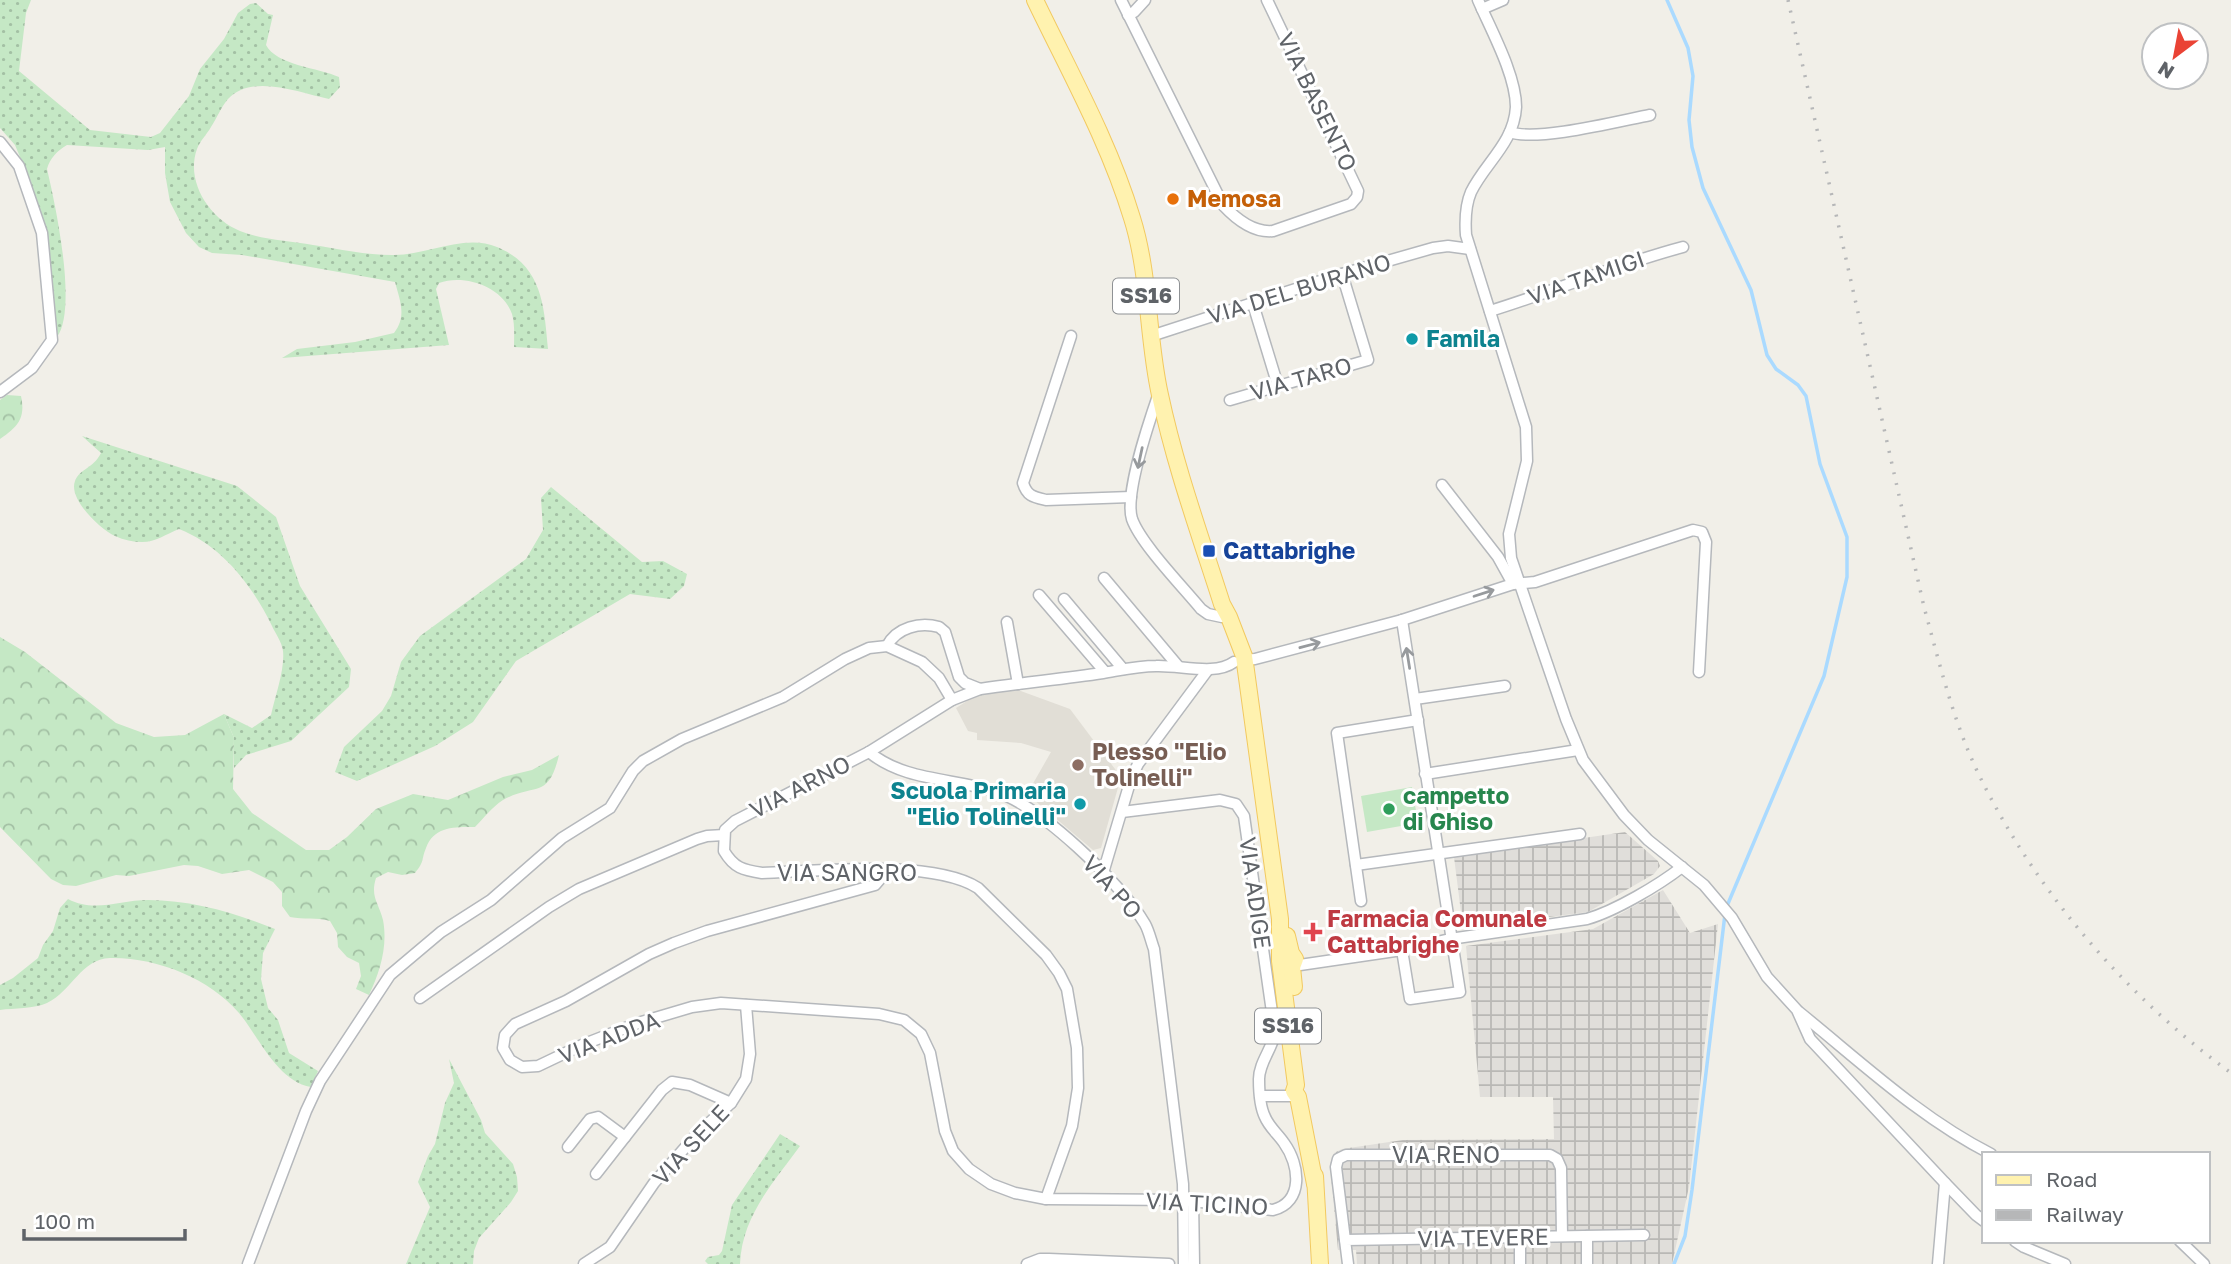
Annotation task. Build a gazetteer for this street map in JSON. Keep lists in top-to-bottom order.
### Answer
{
  "streets": {
    "main road": ["SS16"],
    "street": [
      "VIA BASENTO",
      "VIA TAMIGI",
      "VIA DEL BURANO",
      "VIA TARO",
      "VIA ARNO",
      "VIA SANGRO",
      "VIA PO",
      "VIA ADIGE",
      "VIA ADDA",
      "VIA SELE",
      "VIA RENO",
      "VIA TICINO",
      "VIA TEVERE"
    ]
  },
  "crossings": [
    ["VIA DEL BURANO", "SS16"],
    ["VIA DEL BURANO", "VIA TARO"],
    ["VIA ARNO", "VIA SANGRO"],
    ["VIA ARNO", "VIA PO"],
    ["VIA SANGRO", "VIA ADDA"],
    ["VIA SANGRO", "VIA TICINO"],
    ["VIA PO", "VIA TICINO"],
    ["VIA ADIGE", "VIA TICINO"],
    ["VIA ADDA", "VIA SELE"],
    ["VIA ADDA", "VIA TICINO"],
    ["VIA RENO", "VIA TEVERE"]
  ],
  "places": {
    "other": [
      "Memosa",
      "Famila",
      "Plesso \"Elio Tolinelli\"",
      "Scuola Primaria \"Elio Tolinelli\"",
      "campetto di Ghiso"
    ],
    "transit": ["Cattabrighe"],
    "health": ["Farmacia Comunale Cattabrighe"]
  },
  "legend": ["Road", "Railway"],
  "scale_bar": "100 m",
  "north": "bottom left"
}
